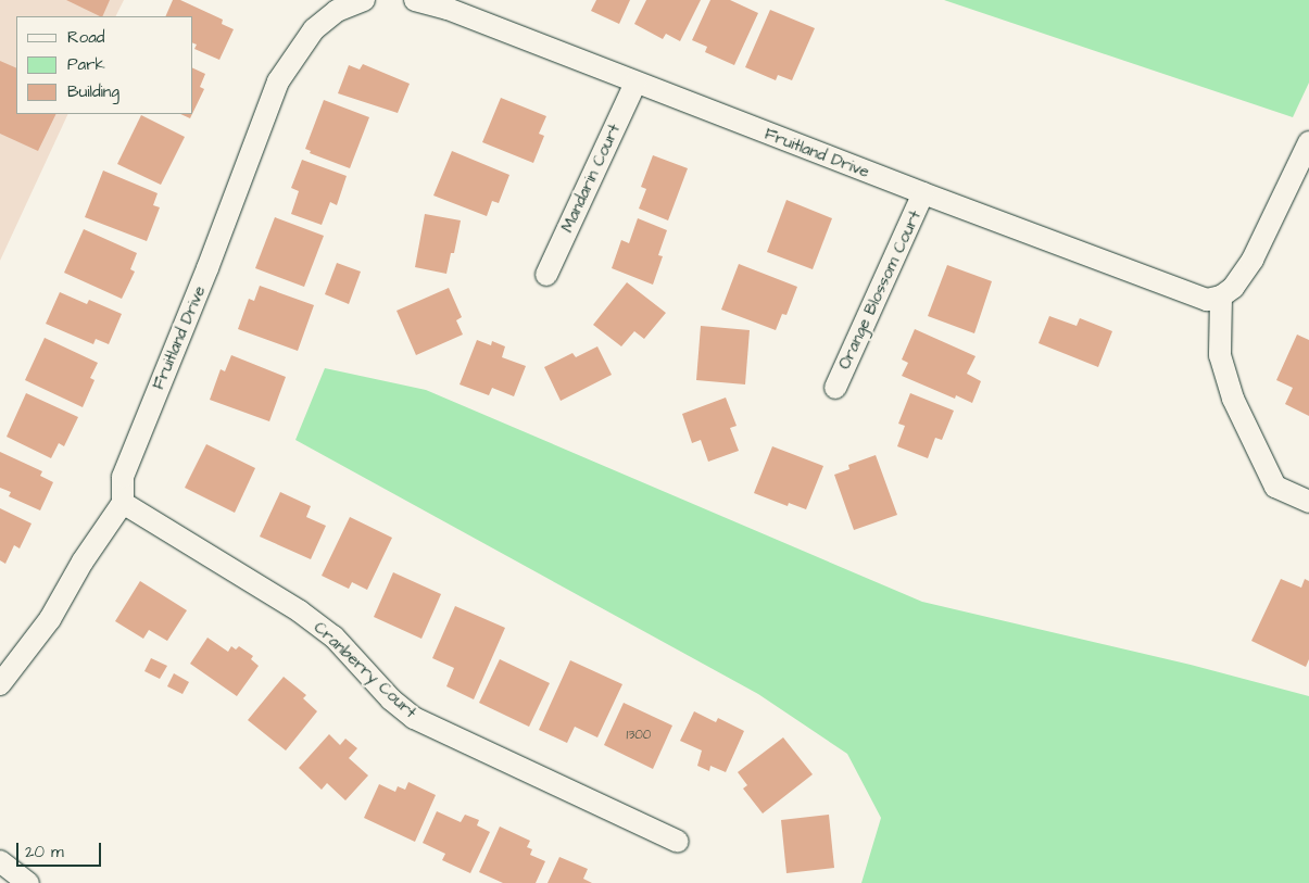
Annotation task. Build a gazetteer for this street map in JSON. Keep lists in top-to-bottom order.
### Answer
{
  "streets": {
    "street": [
      "Fruitland Drive",
      "Mandarin Court",
      "Orange Blossom Court",
      "Cranberry Court"
    ]
  },
  "crossings": [
    ["Fruitland Drive", "Mandarin Court"],
    ["Fruitland Drive", "Orange Blossom Court"],
    ["Fruitland Drive", "Cranberry Court"]
  ],
  "house_numbers": ["1300"],
  "legend": ["Road", "Park", "Building"],
  "scale_bar": "20 m"
}
